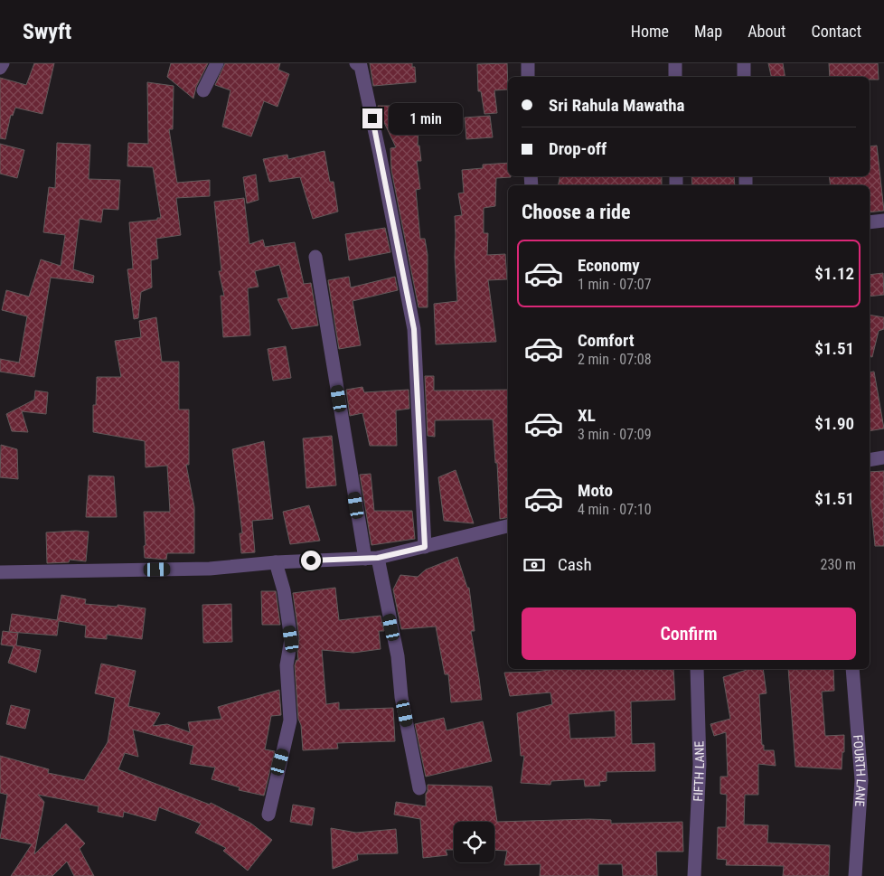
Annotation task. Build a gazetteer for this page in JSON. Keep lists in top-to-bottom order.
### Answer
{
  "streets": {
    "street": ["FIFTH LANE", "FOURTH LANE"]
  },
  "page": {
    "header": "Swyft",
    "nav": [
      "Home",
      "Map",
      "About",
      "Contact"
    ],
    "banner": ["Sri Rahula Mawatha", "Drop-off"],
    "bubble": "1 min",
    "heading": "Choose a ride",
    "list": [
      {
        "name": "Economy",
        "note": "1 min · 07:07",
        "value": "$1.12"
      },
      {
        "name": "Comfort",
        "note": "2 min · 07:08",
        "value": "$1.51"
      },
      {
        "name": "XL",
        "note": "3 min · 07:09",
        "value": "$1.90"
      },
      {
        "name": "Moto",
        "note": "4 min · 07:10",
        "value": "$1.51"
      }
    ],
    "pay": ["Cash", "230 m"],
    "buttons": "Confirm"
  }
}
